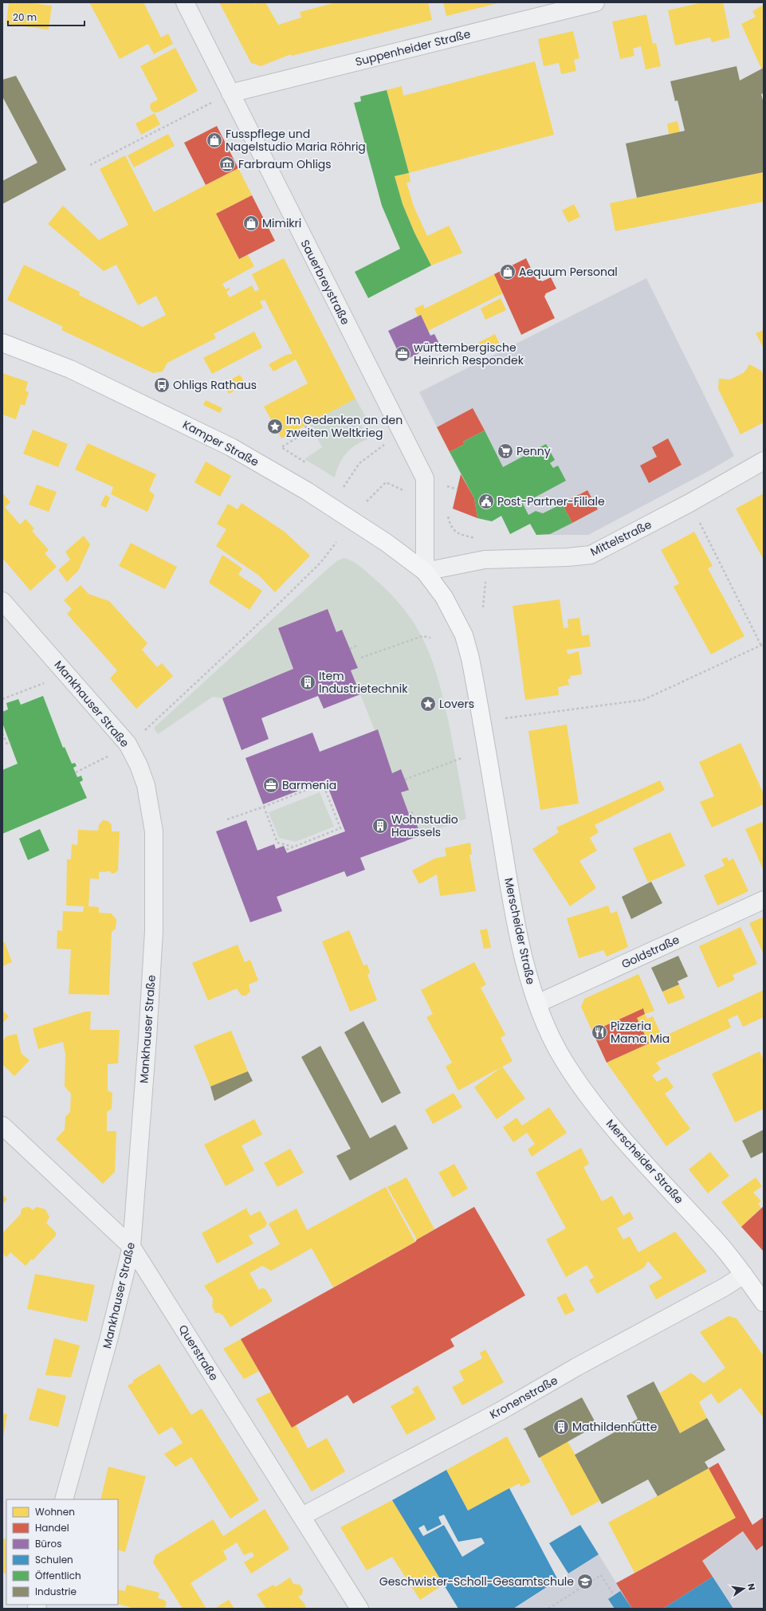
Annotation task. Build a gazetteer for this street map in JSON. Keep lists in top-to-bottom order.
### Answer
{
  "streets": {
    "main road": ["Kamper Straße", "Merscheider Straße"],
    "street": [
      "Suppenheider Straße",
      "Sauerbreystraße",
      "Mittelstraße",
      "Mankhauser Straße",
      "Goldstraße",
      "Querstraße",
      "Kronenstraße"
    ]
  },
  "crossings": [
    ["Suppenheider Straße", "Sauerbreystraße"],
    ["Sauerbreystraße", "Kamper Straße"],
    ["Sauerbreystraße", "Mittelstraße"],
    ["Sauerbreystraße", "Merscheider Straße"],
    ["Kamper Straße", "Mittelstraße"],
    ["Kamper Straße", "Merscheider Straße"],
    ["Mittelstraße", "Merscheider Straße"],
    ["Mankhauser Straße", "Querstraße"],
    ["Merscheider Straße", "Goldstraße"],
    ["Merscheider Straße", "Kronenstraße"],
    ["Querstraße", "Kronenstraße"]
  ],
  "places": {
    "shop": ["Fusspflege und Nagelstudio Maria Röhrig", "Mimikri", "Aequum Personal"],
    "museum": ["Farbraum Ohligs"],
    "office": ["württembergische Heinrich Respondek", "Barmenia"],
    "bus stop": ["Ohligs Rathaus"],
    "place": ["Im Gedenken an den zweiten Weltkrieg", "Lovers"],
    "supermarket": ["Penny"],
    "public building": ["Post-Partner-Filiale"],
    "building": ["Item Industrietechnik", "Wohnstudio Haussels", "Mathildenhütte"],
    "restaurant": ["Pizzeria Mama Mia"],
    "school or university": ["Geschwister-Scholl-Gesamtschule"]
  },
  "legend": [
    "Wohnen",
    "Handel",
    "Büros",
    "Schulen",
    "Öffentlich",
    "Industrie"
  ],
  "scale_bar": "20 m",
  "north": "right"
}
